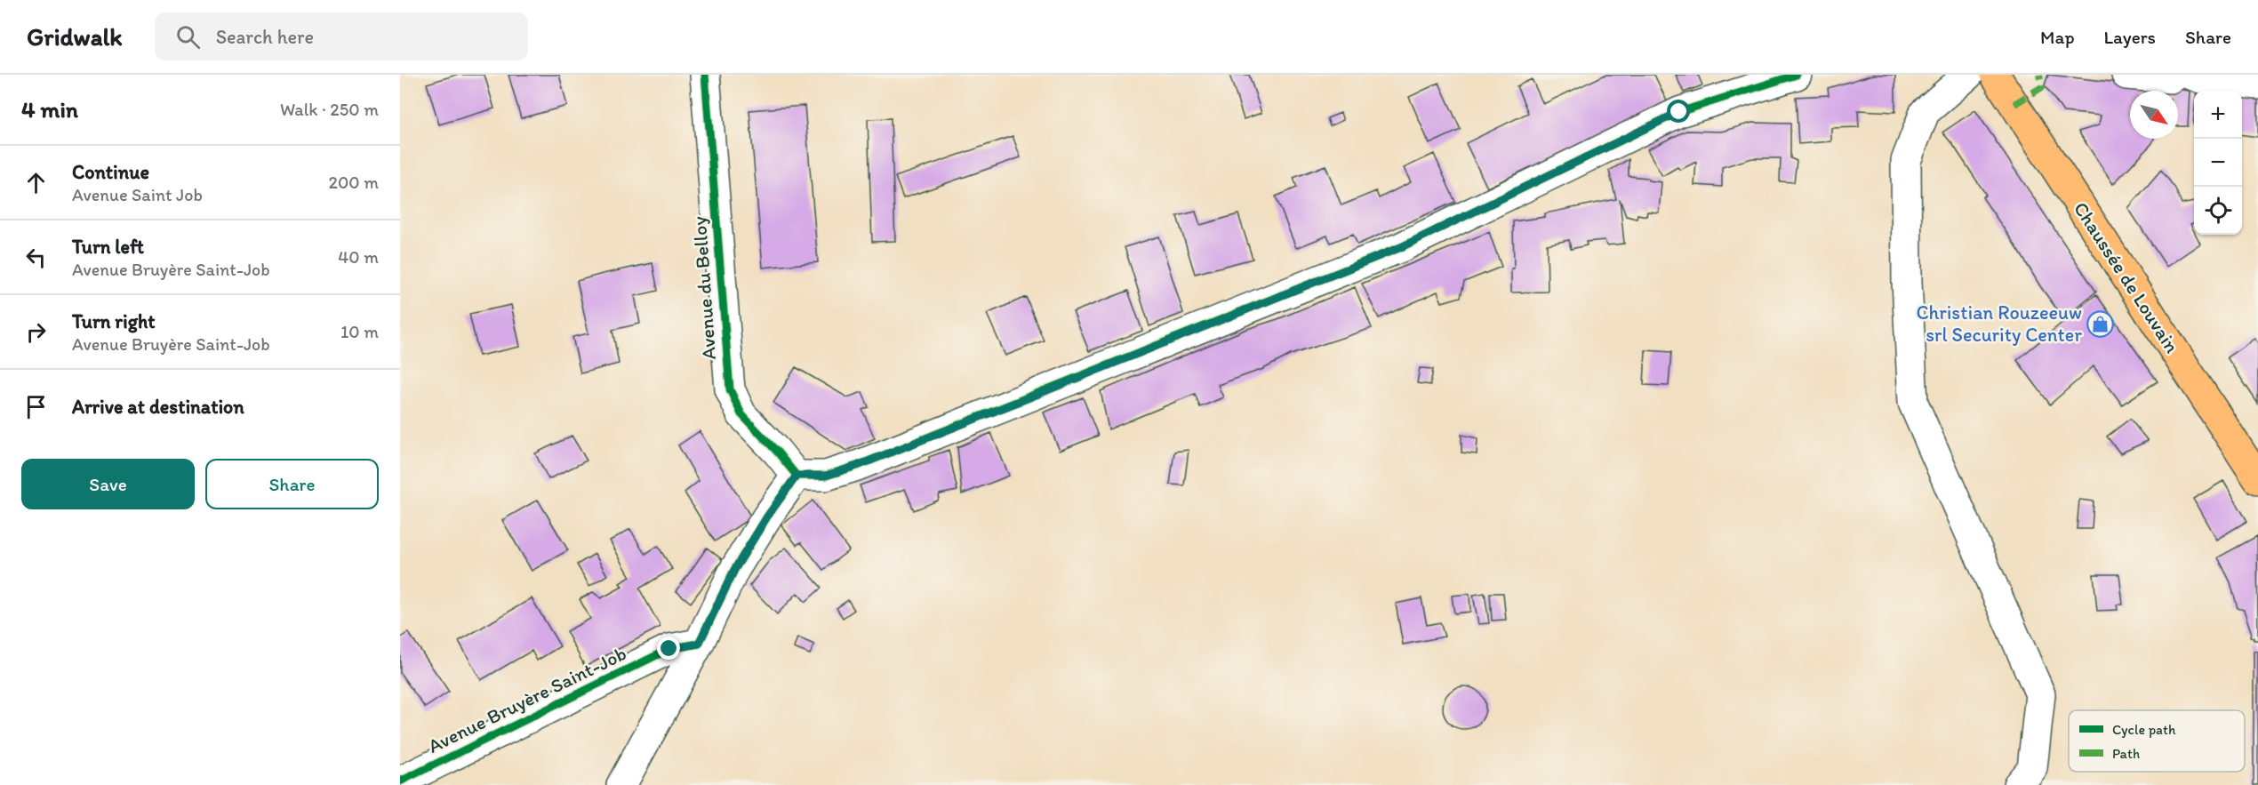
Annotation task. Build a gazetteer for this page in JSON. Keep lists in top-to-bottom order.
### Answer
{
  "streets": {
    "main road": ["Chaussée de Louvain"],
    "street": ["Avenue du Belloy", "Avenue Bruyère Saint-Job"]
  },
  "places": {
    "shop": ["Christian Rouzeeuw srl Security Center"]
  },
  "legend": ["Cycle path", "Path"],
  "north": "bottom right",
  "page": {
    "header": "Gridwalk",
    "search": "Search here",
    "nav": ["Map", "Layers", "Share"],
    "heading": ["4 min", "Walk · 250 m"],
    "map_buttons": ["+", "−"],
    "list": [
      ["Continue", "Avenue Saint Job", "200 m"],
      ["Turn left", "Avenue Bruyère Saint-Job", "40 m"],
      ["Turn right", "Avenue Bruyère Saint-Job", "10 m"],
      "Arrive at destination"
    ],
    "buttons": ["Save", "Share"]
  }
}
